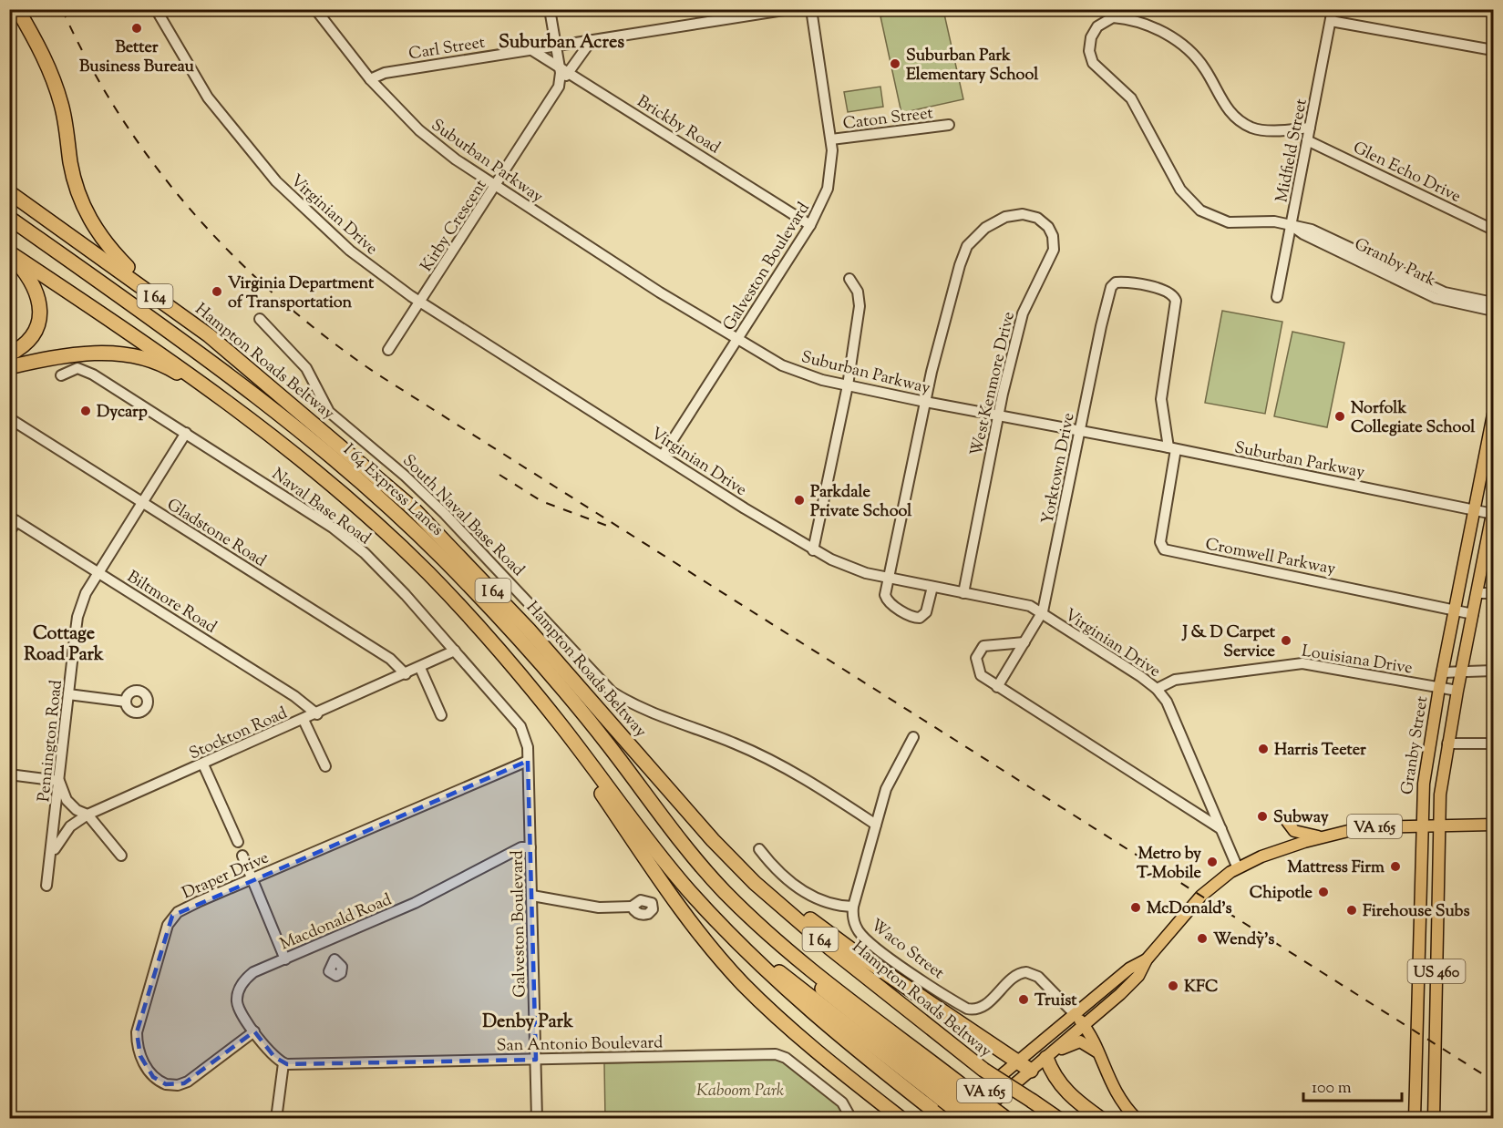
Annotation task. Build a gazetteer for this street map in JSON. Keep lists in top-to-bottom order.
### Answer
{
  "streets": {
    "highway": ["I 64", "Hampton Roads Beltway", "I 64 Express Lanes"],
    "main road": ["Granby Street", "VA 165", "US 460"],
    "street": [
      "Carl Street",
      "Caton Street",
      "Brickby Road",
      "Midfield Street",
      "Suburban Parkway",
      "Glen Echo Drive",
      "Virginian Drive",
      "Kirby Crescent",
      "Granby Park",
      "Galveston Boulevard",
      "West Kenmore Drive",
      "Yorktown Drive",
      "Naval Base Road",
      "South Naval Base Road",
      "Gladstone Road",
      "Cromwell Parkway",
      "Biltmore Road",
      "Louisiana Drive",
      "Stockton Road",
      "Pennington Road",
      "Draper Drive",
      "Macdonald Road",
      "Waco Street",
      "San Antonio Boulevard"
    ]
  },
  "crossings": [
    ["Carl Street", "Brickby Road"],
    ["Carl Street", "Suburban Parkway"],
    ["Carl Street", "Kirby Crescent"],
    ["Caton Street", "Galveston Boulevard"],
    ["Brickby Road", "Kirby Crescent"],
    ["Brickby Road", "Galveston Boulevard"],
    ["Midfield Street", "Glen Echo Drive"],
    ["Midfield Street", "Granby Park"],
    ["Suburban Parkway", "Kirby Crescent"],
    ["Suburban Parkway", "Galveston Boulevard"],
    ["Suburban Parkway", "West Kenmore Drive"],
    ["Suburban Parkway", "Yorktown Drive"],
    ["Suburban Parkway", "Cromwell Parkway"],
    ["Suburban Parkway", "Granby Street"],
    ["Virginian Drive", "Kirby Crescent"],
    ["Virginian Drive", "Galveston Boulevard"],
    ["Virginian Drive", "West Kenmore Drive"],
    ["Virginian Drive", "Yorktown Drive"],
    ["Virginian Drive", "Louisiana Drive"],
    ["Virginian Drive", "VA 165"],
    ["Galveston Boulevard", "Naval Base Road"],
    ["Galveston Boulevard", "Draper Drive"],
    ["Galveston Boulevard", "Macdonald Road"],
    ["Galveston Boulevard", "San Antonio Boulevard"],
    ["I 64", "I 64 Express Lanes"],
    ["Yorktown Drive", "Cromwell Parkway"],
    ["Naval Base Road", "Stockton Road"],
    ["Naval Base Road", "Pennington Road"],
    ["Gladstone Road", "Stockton Road"],
    ["Gladstone Road", "Pennington Road"],
    ["Cromwell Parkway", "Granby Street"],
    ["Biltmore Road", "Stockton Road"],
    ["Biltmore Road", "Pennington Road"],
    ["Louisiana Drive", "Granby Street"],
    ["Stockton Road", "Pennington Road"],
    ["Granby Street", "VA 165"],
    ["VA 165", "Waco Street"],
    ["Draper Drive", "Macdonald Road"],
    ["Macdonald Road", "San Antonio Boulevard"]
  ],
  "districts": ["Suburban Acres", "Cottage Road Park", "Denby Park"],
  "parks": ["Kaboom Park"],
  "places": [
    "Better Business Bureau",
    "Suburban Park Elementary School",
    "Virginia Department of Transportation",
    "Dycarp",
    "Norfolk Collegiate School",
    "Parkdale Private School",
    "J & D Carpet Service",
    "Harris Teeter",
    "Subway",
    "Metro by T-Mobile",
    "Mattress Firm",
    "Chipotle",
    "McDonald's",
    "Firehouse Subs",
    "Wendy's",
    "KFC",
    "Truist"
  ],
  "scale_bar": "100 m"
}
